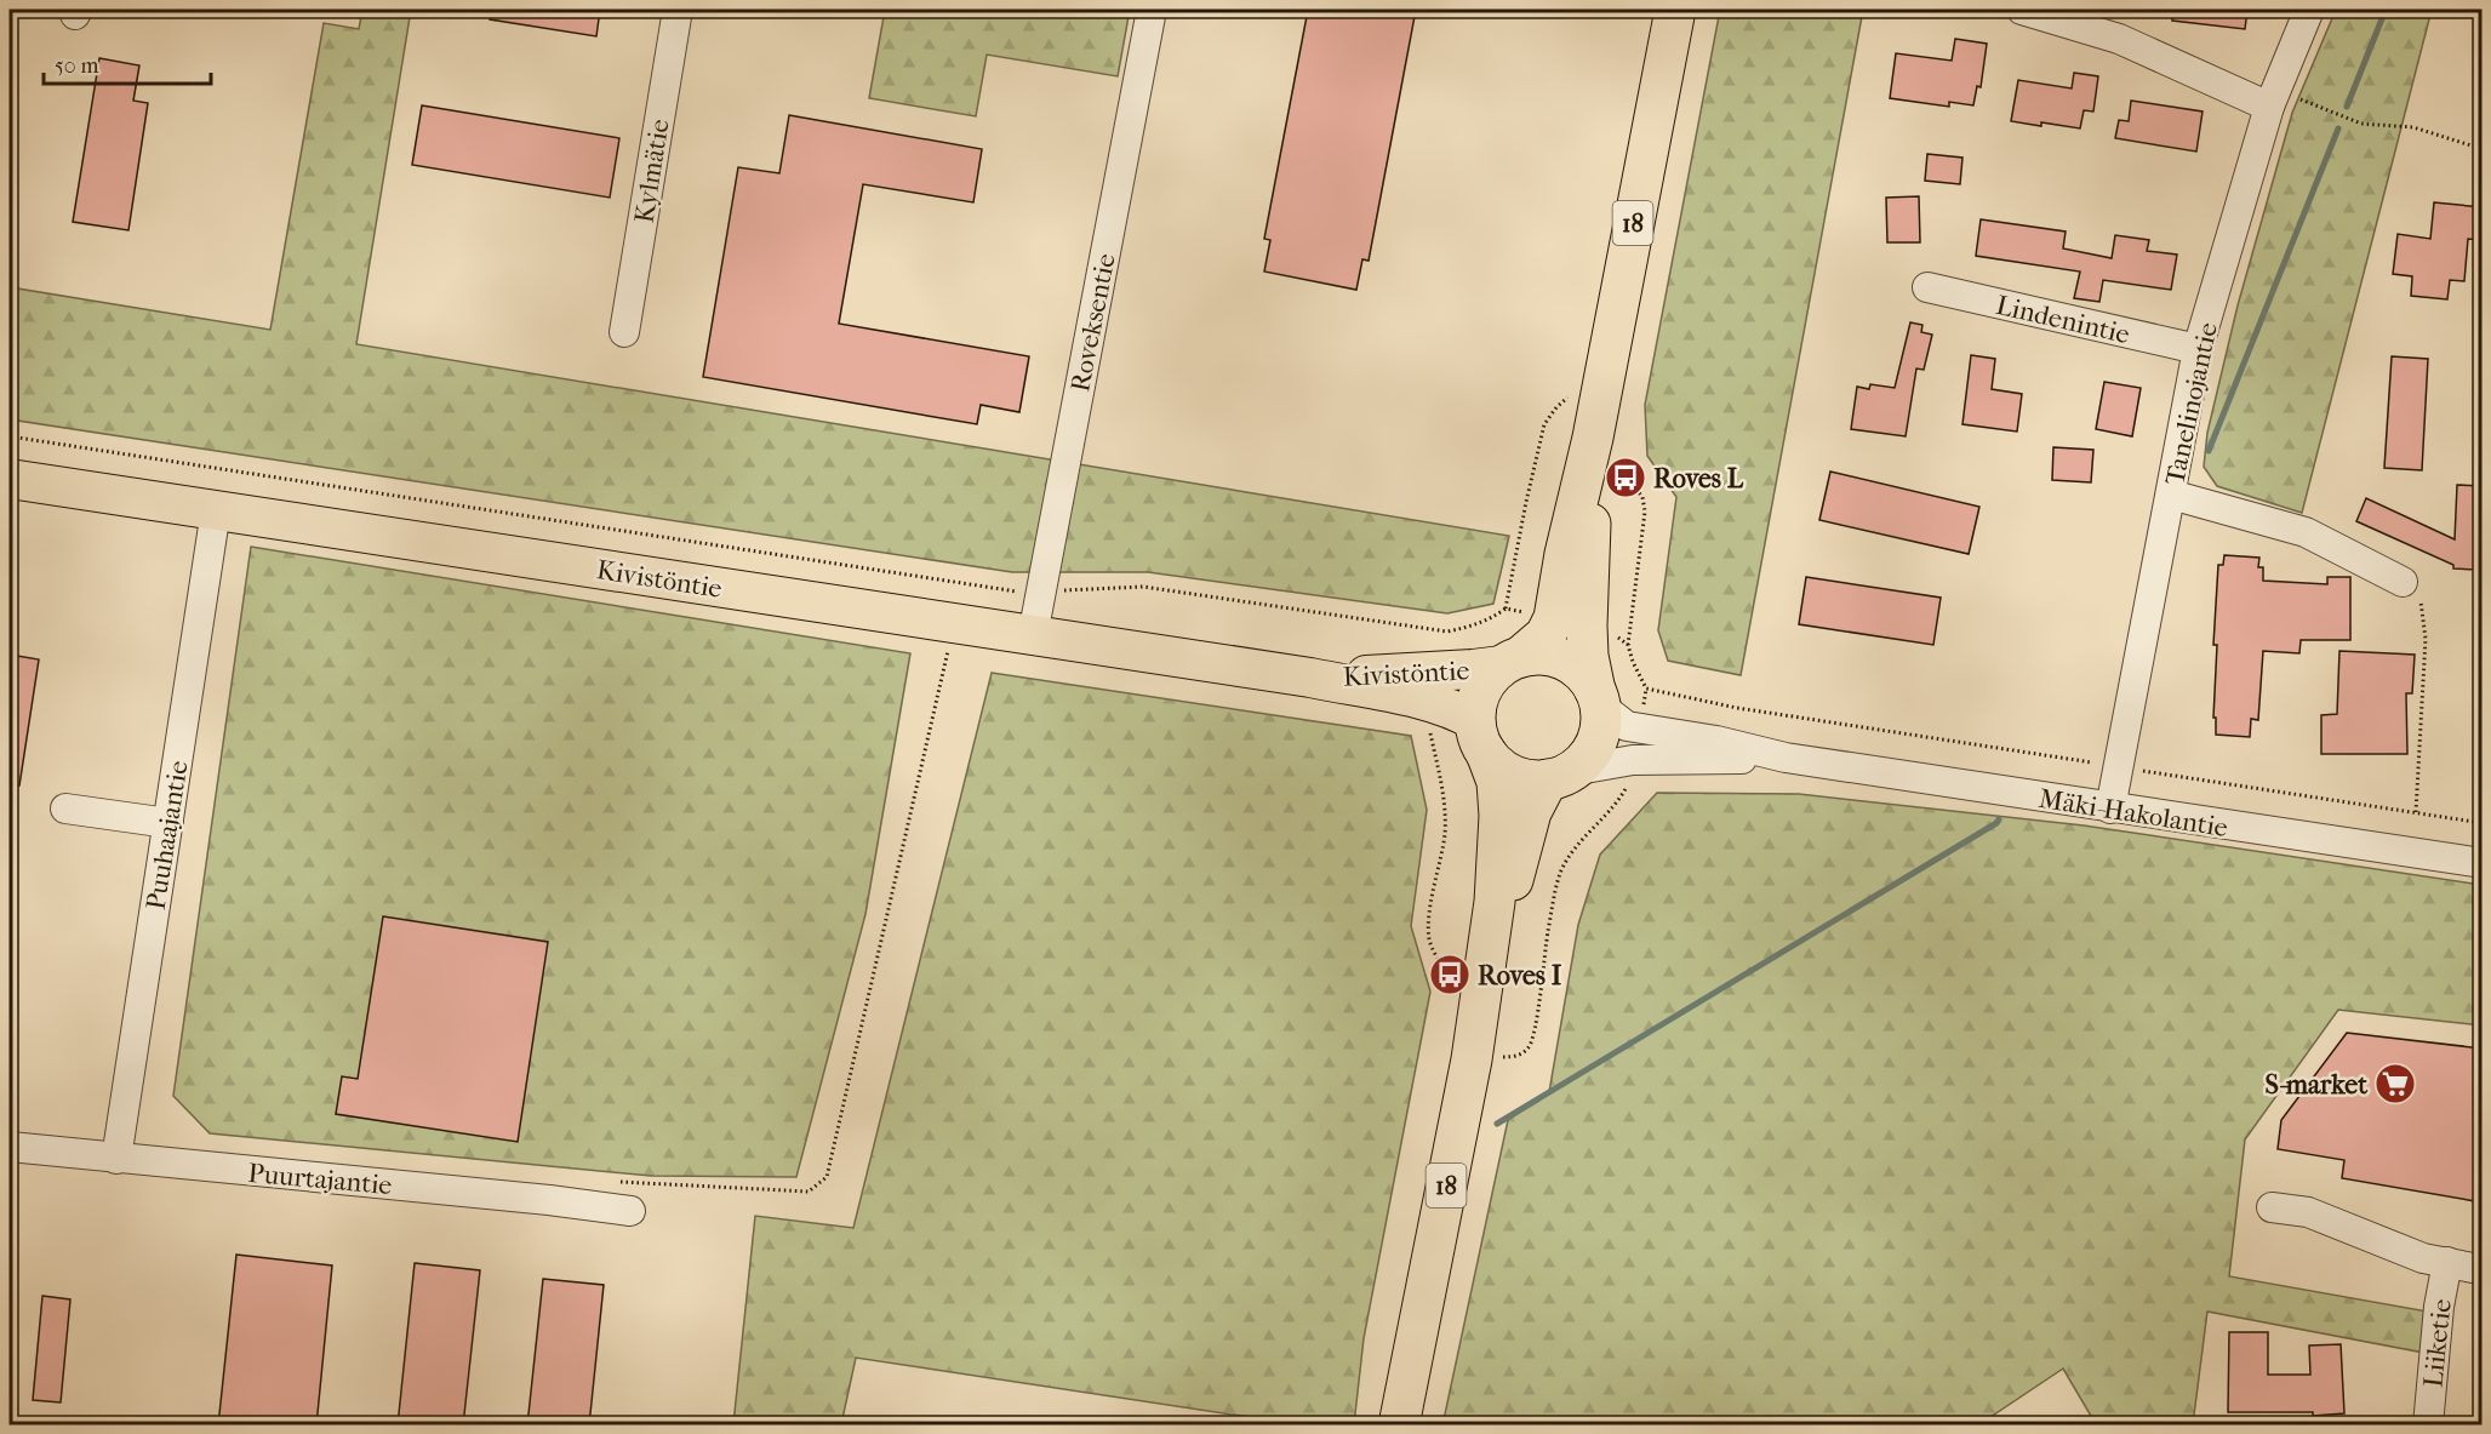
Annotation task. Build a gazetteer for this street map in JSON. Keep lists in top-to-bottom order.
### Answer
{
  "streets": {
    "highway": ["18"],
    "main road": ["Kivistöntie"],
    "street": [
      "Kylmätie",
      "Lindenintie",
      "Roveksentie",
      "Tanelinojantie",
      "Mäki-Hakolantie",
      "Puuhaajantie",
      "Puurtajantie",
      "Liiketie"
    ]
  },
  "crossings": [
    ["18", "Kivistöntie"],
    ["18", "Mäki-Hakolantie"],
    ["Lindenintie", "Tanelinojantie"],
    ["Roveksentie", "Kivistöntie"],
    ["Tanelinojantie", "Mäki-Hakolantie"],
    ["Kivistöntie", "Mäki-Hakolantie"],
    ["Kivistöntie", "Puuhaajantie"],
    ["Puuhaajantie", "Puurtajantie"]
  ],
  "places": {
    "bus stop": ["Roves L", "Roves I"],
    "supermarket": ["S-market"]
  },
  "scale_bar": "50 m"
}
